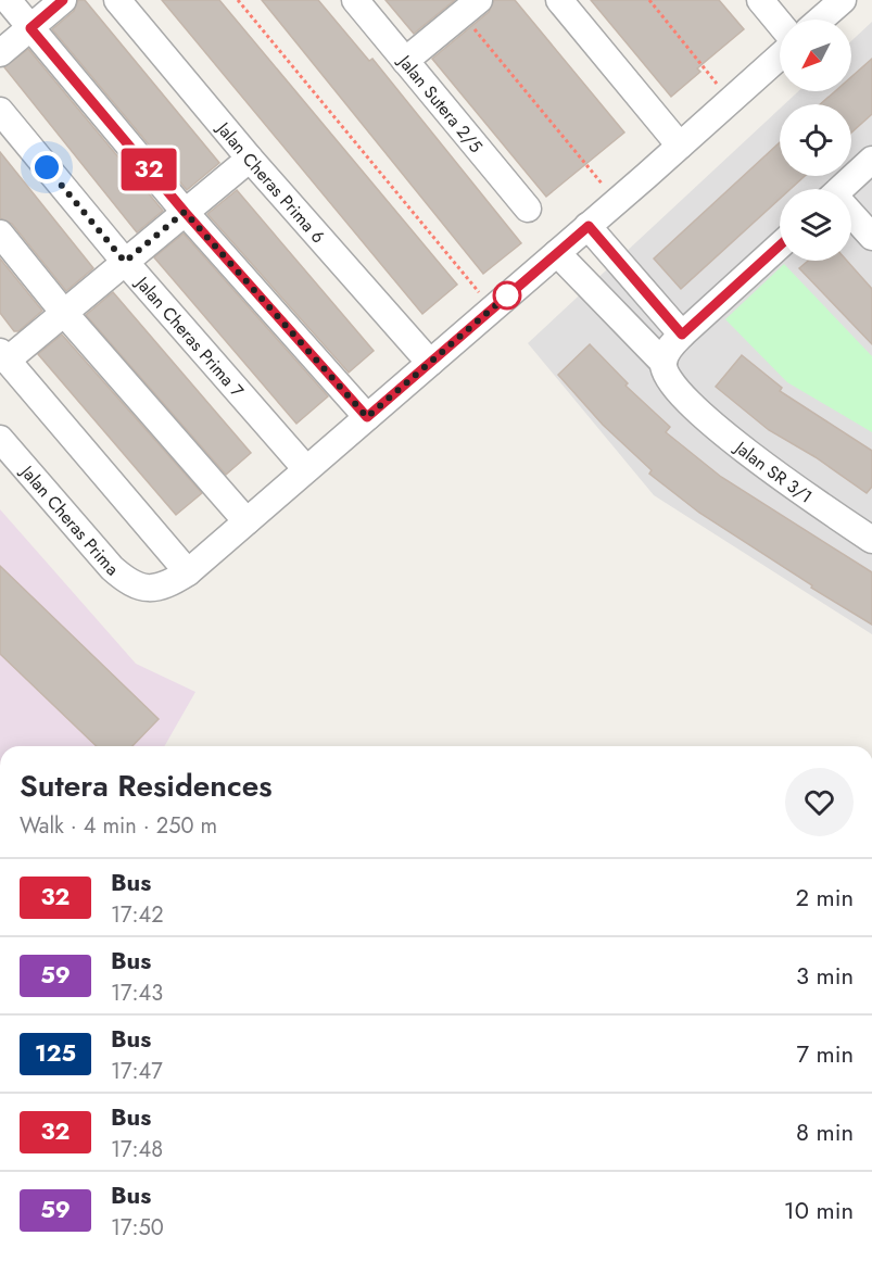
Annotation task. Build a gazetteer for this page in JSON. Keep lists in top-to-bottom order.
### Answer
{
  "streets": {
    "street": [
      "Jalan Sutera 2/5",
      "Jalan Cheras Prima 6",
      "Jalan Cheras Prima 7",
      "Jalan SR 3/1",
      "Jalan Cheras Prima"
    ]
  },
  "lines": ["bus line 32"],
  "north": "bottom left",
  "page": {
    "on_map": "32",
    "heading": ["Sutera Residences", "Walk · 4 min · 250 m"],
    "list": [
      {
        "mark": "32",
        "name": "Bus",
        "note": "17:42",
        "value": "2 min"
      },
      {
        "mark": "59",
        "name": "Bus",
        "note": "17:43",
        "value": "3 min"
      },
      {
        "mark": "125",
        "name": "Bus",
        "note": "17:47",
        "value": "7 min"
      },
      {
        "mark": "32",
        "name": "Bus",
        "note": "17:48",
        "value": "8 min"
      },
      {
        "mark": "59",
        "name": "Bus",
        "note": "17:50",
        "value": "10 min"
      }
    ]
  }
}
